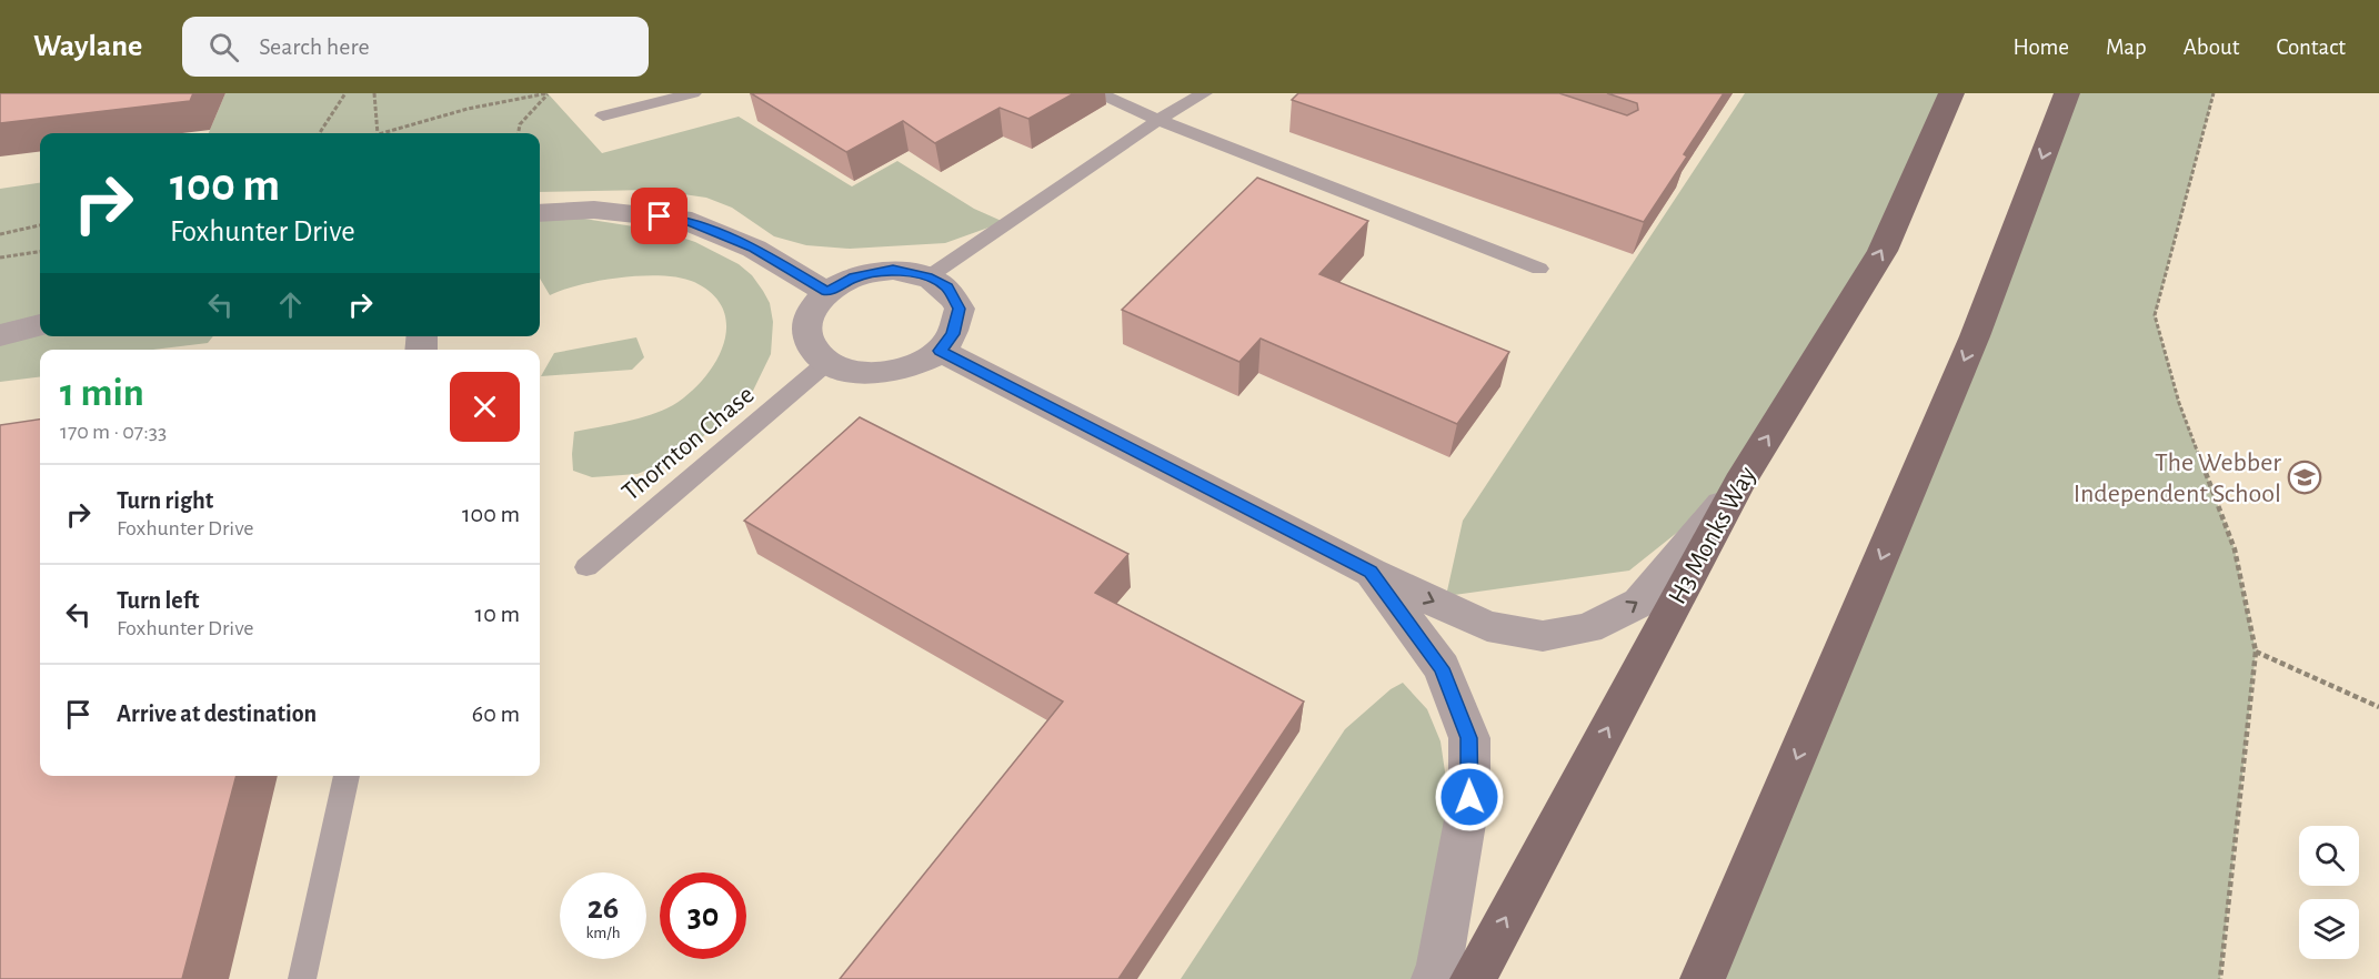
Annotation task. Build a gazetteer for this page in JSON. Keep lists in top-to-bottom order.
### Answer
{
  "streets": {
    "main road": ["H3 Monks Way"],
    "lane": ["Thornton Chase"]
  },
  "places": {
    "school or university": ["The Webber Independent School"]
  },
  "page": {
    "header": "Waylane",
    "search": "Search here",
    "nav": [
      "Home",
      "Map",
      "About",
      "Contact"
    ],
    "turn": ["100 m", "Foxhunter Drive"],
    "heading": ["1 min", "170 m · 07:33"],
    "list": [
      {
        "name": "Turn right",
        "note": "Foxhunter Drive",
        "value": "100 m"
      },
      {
        "name": "Turn left",
        "note": "Foxhunter Drive",
        "value": "10 m"
      },
      {
        "name": "Arrive at destination",
        "value": "60 m"
      }
    ],
    "speed": "26 km/h",
    "limit": "30"
  }
}
